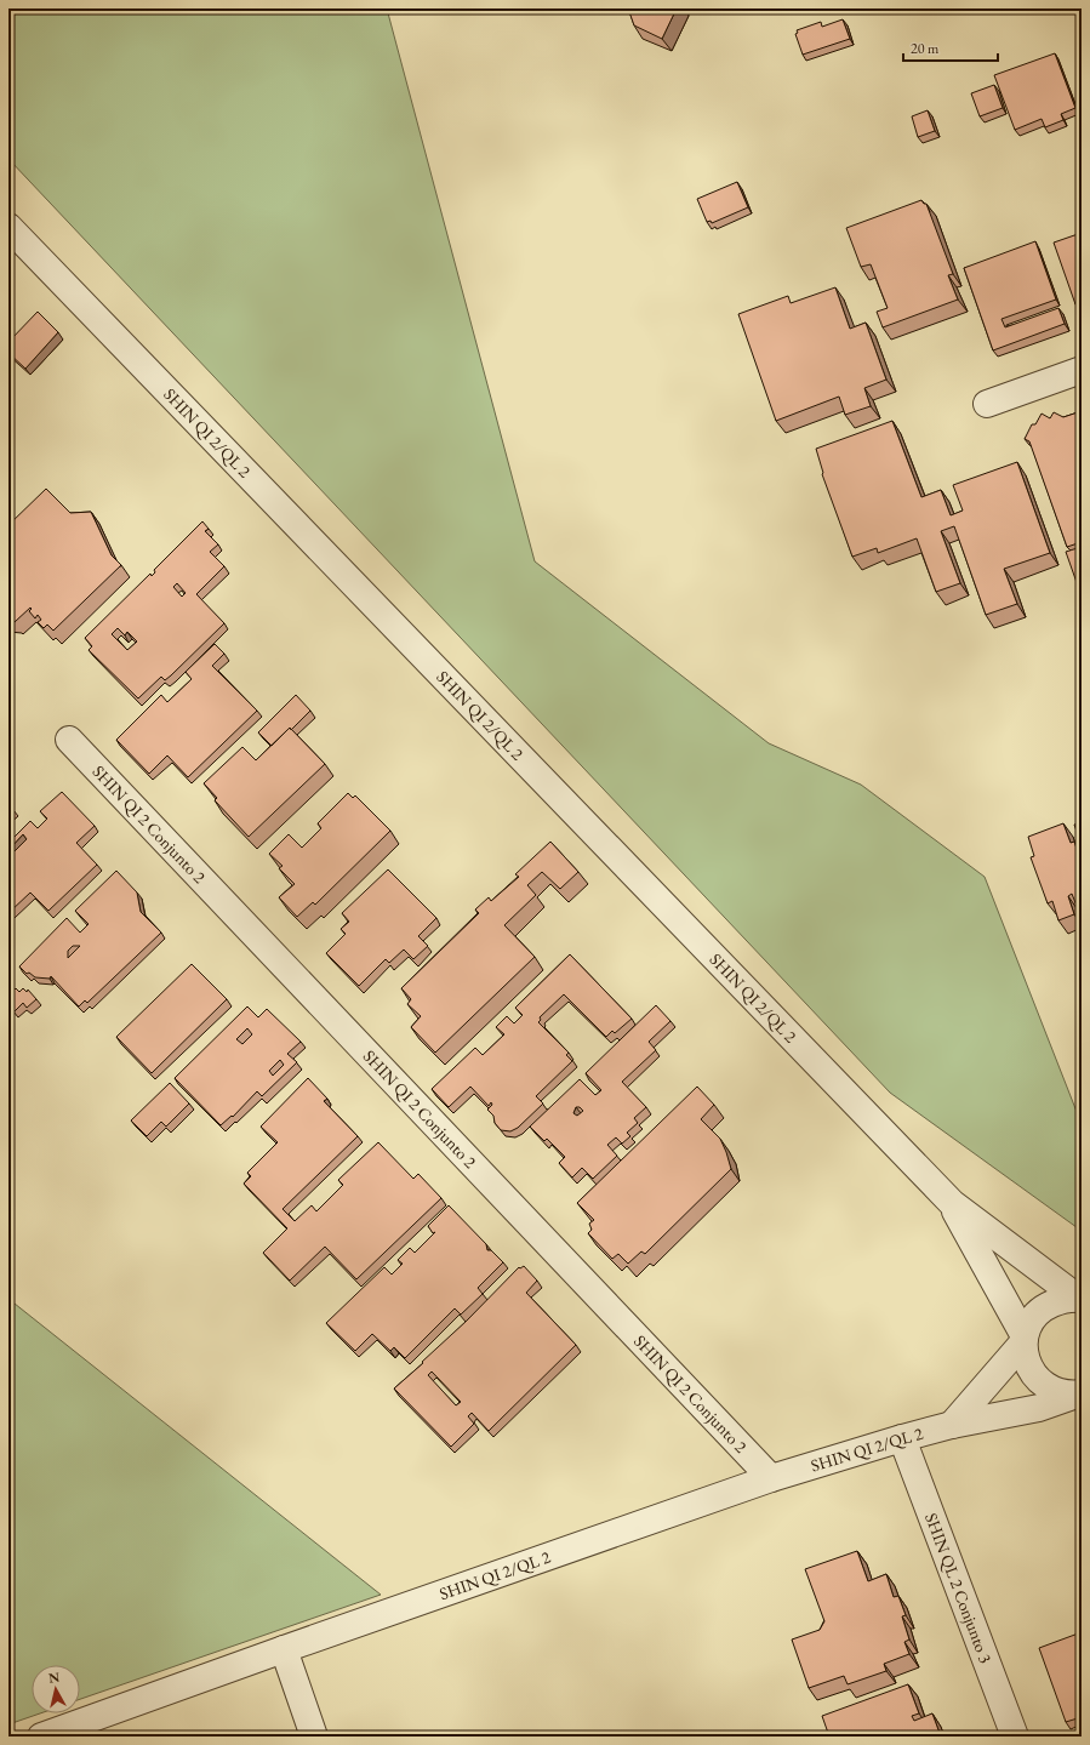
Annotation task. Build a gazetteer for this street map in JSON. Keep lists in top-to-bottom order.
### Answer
{
  "streets": {
    "street": ["SHIN QI 2/QL 2", "SHIN QI 2 Conjunto 2", "SHIN QL 2 Conjunto 3"]
  },
  "crossings": [
    ["SHIN QI 2/QL 2", "SHIN QI 2 Conjunto 2"],
    ["SHIN QI 2/QL 2", "SHIN QL 2 Conjunto 3"]
  ],
  "scale_bar": "20 m",
  "north": "top"
}
